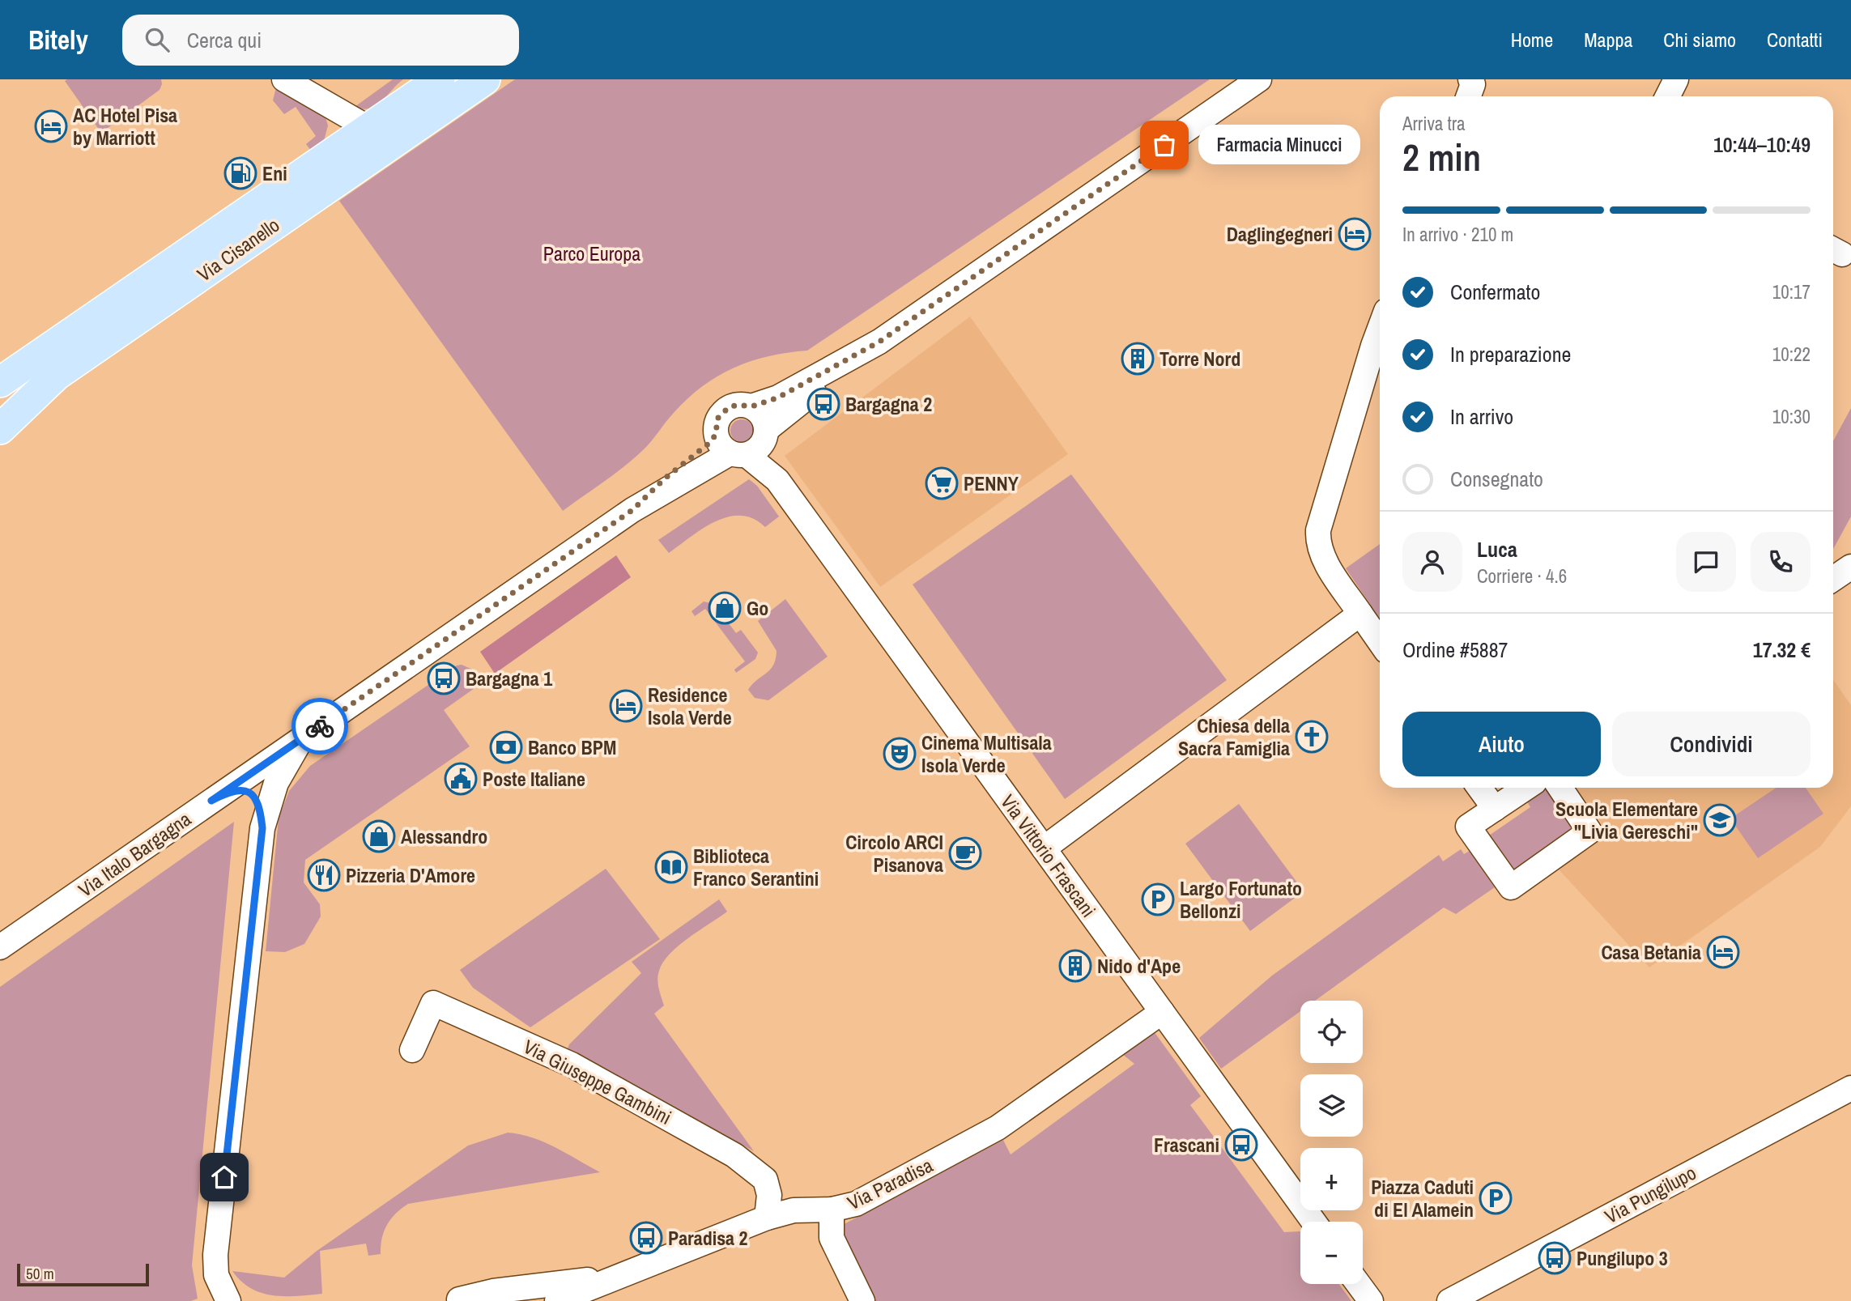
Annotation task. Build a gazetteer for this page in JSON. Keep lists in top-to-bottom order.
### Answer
{
  "streets": {
    "main road": ["Via Cisanello"],
    "street": [
      "Via Italo Bargagna",
      "Via Vittorio Frascani",
      "Via Giuseppe Gambini",
      "Via Paradisa",
      "Via Pungilupo"
    ]
  },
  "crossings": [
    ["Via Italo Bargagna", "Via Vittorio Frascani"],
    ["Via Vittorio Frascani", "Via Paradisa"]
  ],
  "parks": ["Parco Europa"],
  "places": {
    "hotel": [
      "AC Hotel Pisa by Marriott",
      "Daglingegneri",
      "Residence Isola Verde",
      "Casa Betania"
    ],
    "other": ["Farmacia Minucci"],
    "fuel station": ["Eni"],
    "building": ["Torre Nord", "Nido d'Ape"],
    "bus stop": [
      "Bargagna 2",
      "Bargagna 1",
      "Frascani",
      "Paradisa 2",
      "Pungilupo 3"
    ],
    "supermarket": ["PENNY"],
    "shop": ["Go", "Alessandro"],
    "church": ["Chiesa della Sacra Famiglia"],
    "bank": ["Banco BPM"],
    "theatre": ["Cinema Multisala Isola Verde"],
    "public building": ["Poste Italiane"],
    "school or university": ["Scuola Elementare \"Livia Gereschi\""],
    "cafe": ["Circolo ARCI Pisanova"],
    "library": ["Biblioteca Franco Serantini"],
    "restaurant": ["Pizzeria D'Amore"],
    "parking": ["Largo Fortunato Bellonzi", "Piazza Caduti di El Alamein"]
  },
  "scale_bar": "50 m",
  "page": {
    "header": "Bitely",
    "search": "Cerca qui",
    "nav": [
      "Home",
      "Mappa",
      "Chi siamo",
      "Contatti"
    ],
    "heading": ["2 min", "Arriva tra", "10:44–10:49"],
    "panel": [
      "Luca",
      "Corriere · 4.6",
      "Ordine #5887",
      "17.32 €"
    ],
    "bubble": "Farmacia Minucci",
    "bar": "In arrivo · 210 m",
    "list": [
      ["Confermato", "10:17"],
      ["In preparazione", "10:22"],
      ["In arrivo", "10:30"],
      "Consegnato"
    ],
    "buttons": ["Aiuto", "Condividi"],
    "map_buttons": ["+", "−"],
    "scale": "50 m"
  }
}
